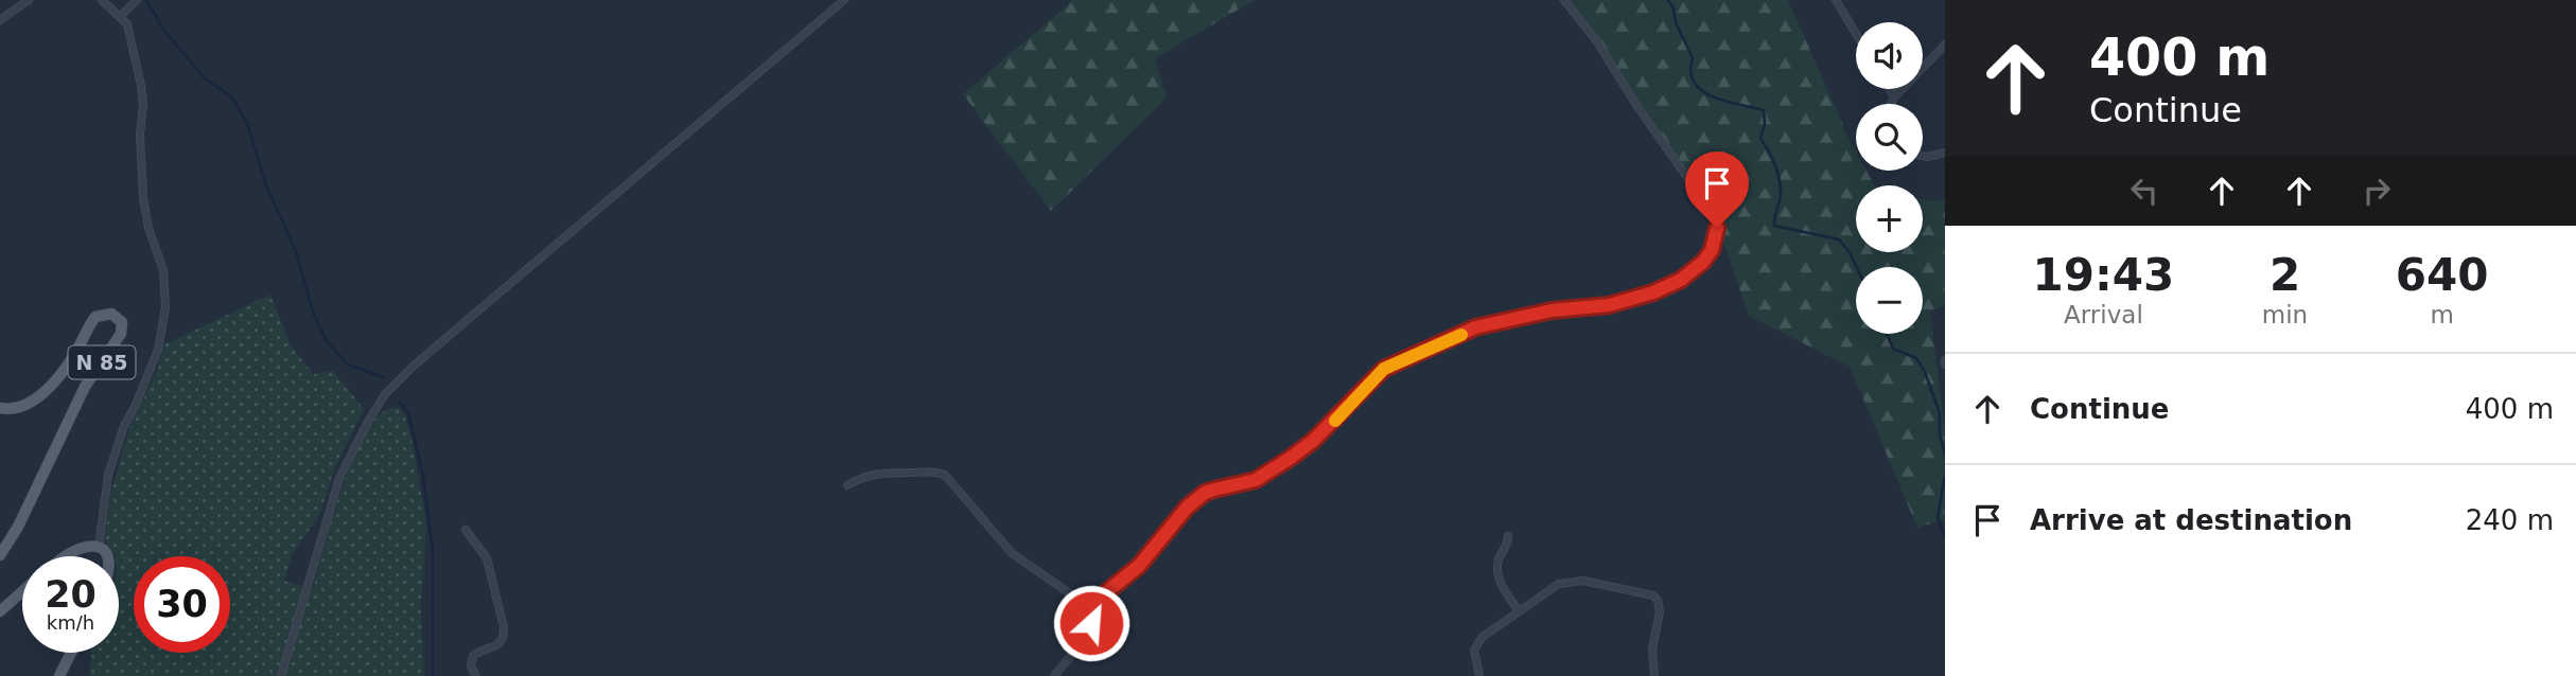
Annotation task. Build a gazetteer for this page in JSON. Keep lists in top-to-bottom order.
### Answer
{
  "streets": {
    "main road": ["N 85"]
  },
  "page": {
    "turn": ["400 m", "Continue"],
    "map_buttons": ["+", "−"],
    "eta": [
      "19:43",
      "Arrival",
      "2",
      "min",
      "640",
      "m"
    ],
    "list": [
      {
        "name": "Continue",
        "value": "400 m"
      },
      {
        "name": "Arrive at destination",
        "value": "240 m"
      }
    ],
    "speed": "20 km/h",
    "limit": "30"
  }
}
